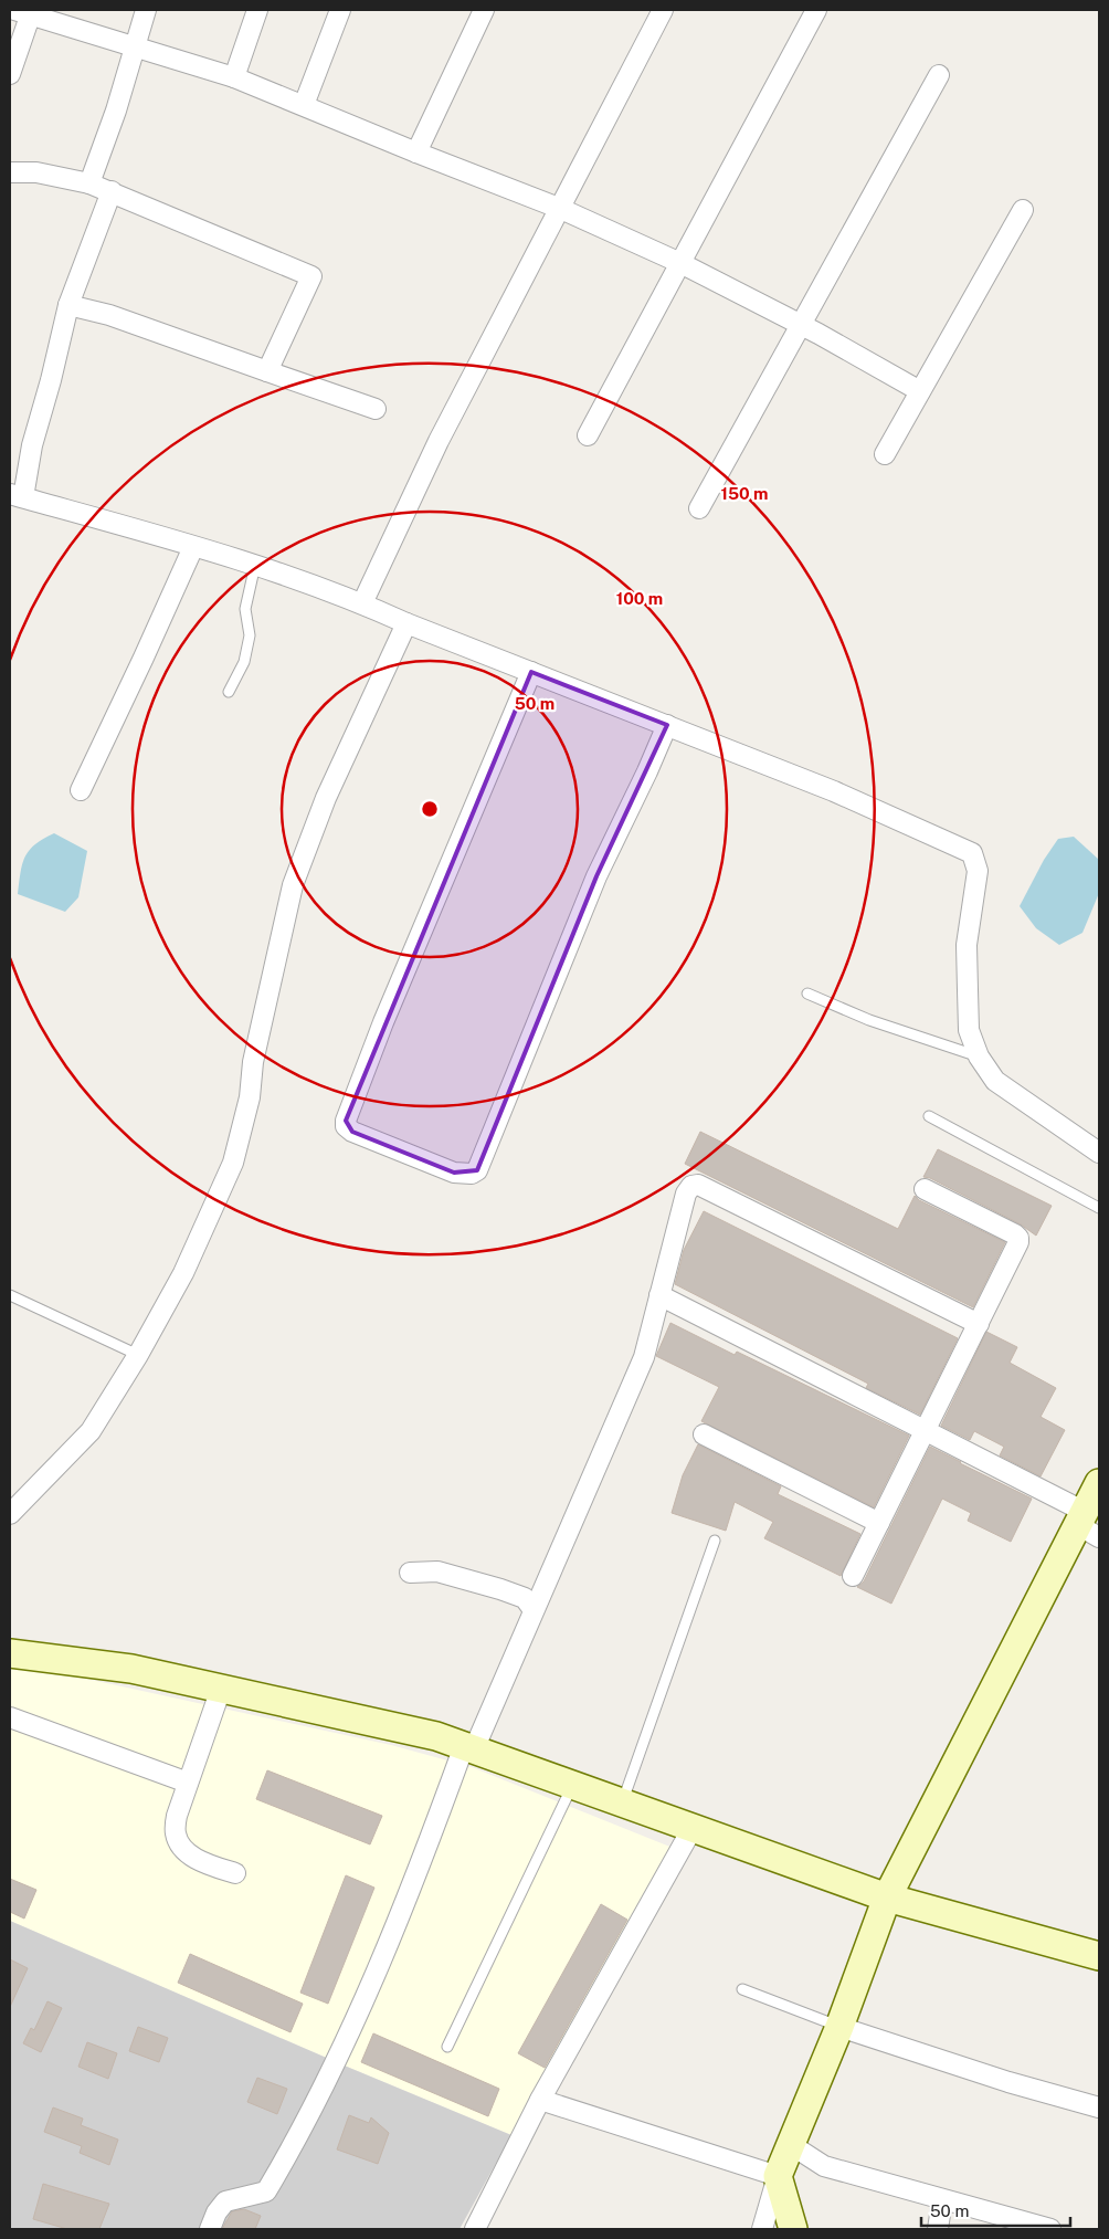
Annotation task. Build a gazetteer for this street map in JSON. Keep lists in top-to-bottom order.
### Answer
{
  "scale_bar": "50 m",
  "rings": ["150 m", "100 m", "50 m"]
}
